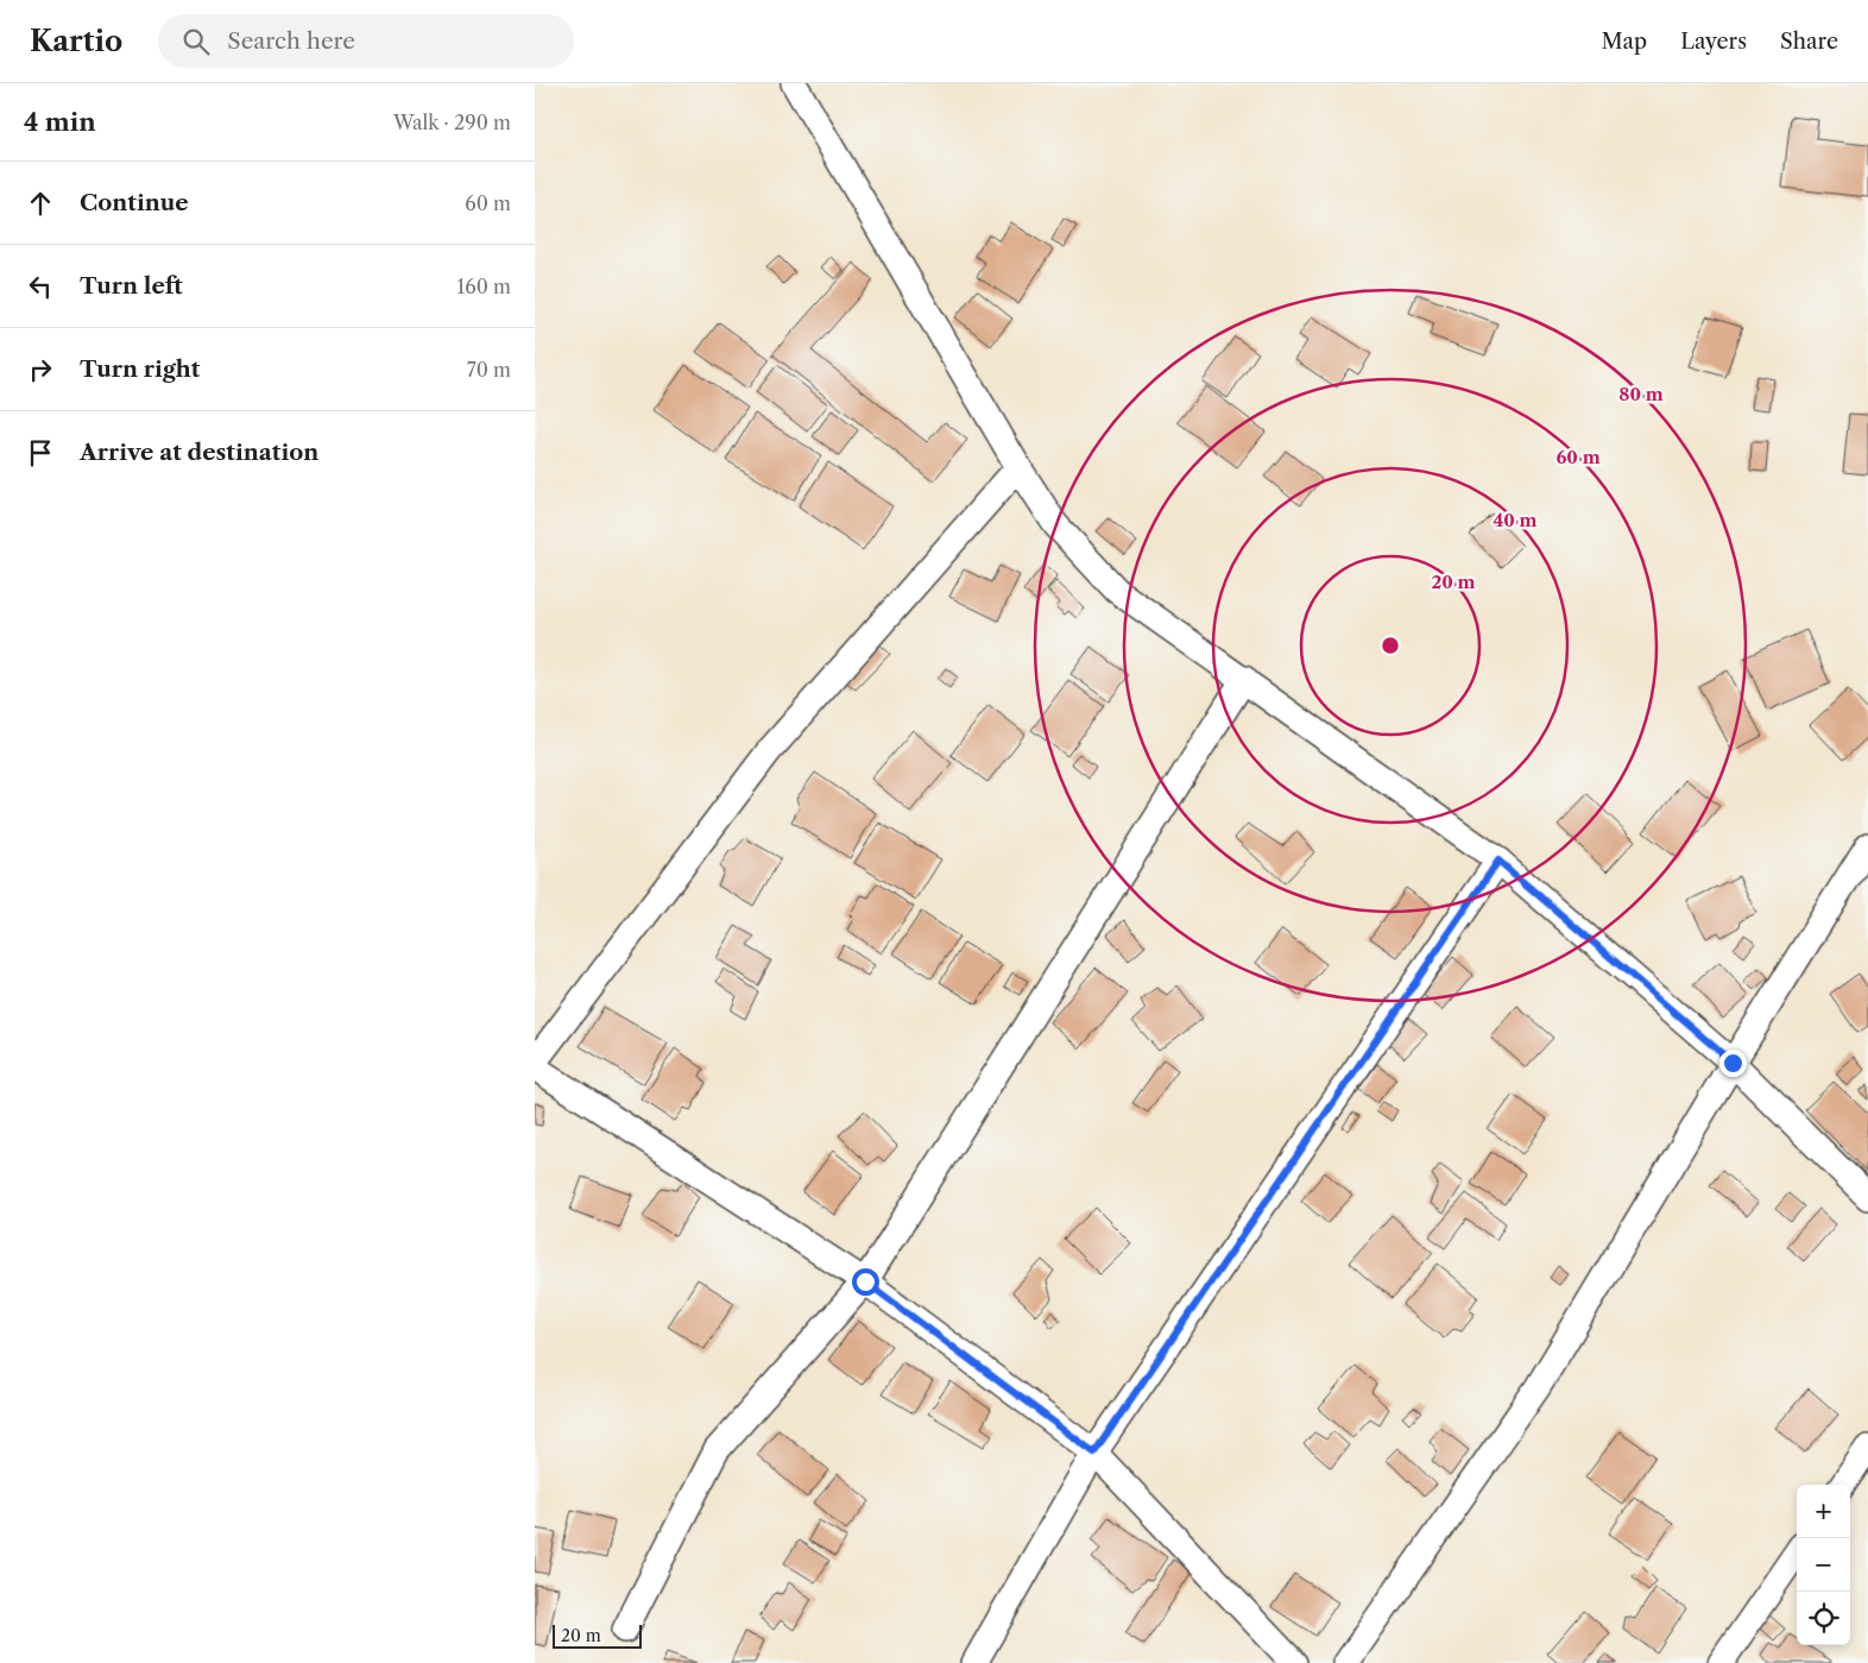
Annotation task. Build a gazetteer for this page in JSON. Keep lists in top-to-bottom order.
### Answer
{
  "scale_bar": "20 m",
  "page": {
    "header": "Kartio",
    "search": "Search here",
    "nav": ["Map", "Layers", "Share"],
    "heading": ["4 min", "Walk · 290 m"],
    "list": [
      ["Continue", "60 m"],
      ["Turn left", "160 m"],
      ["Turn right", "70 m"],
      "Arrive at destination"
    ],
    "map_buttons": ["+", "−"],
    "scale": "20 m"
  },
  "rings": [
    "80 m",
    "60 m",
    "40 m",
    "20 m"
  ]
}
